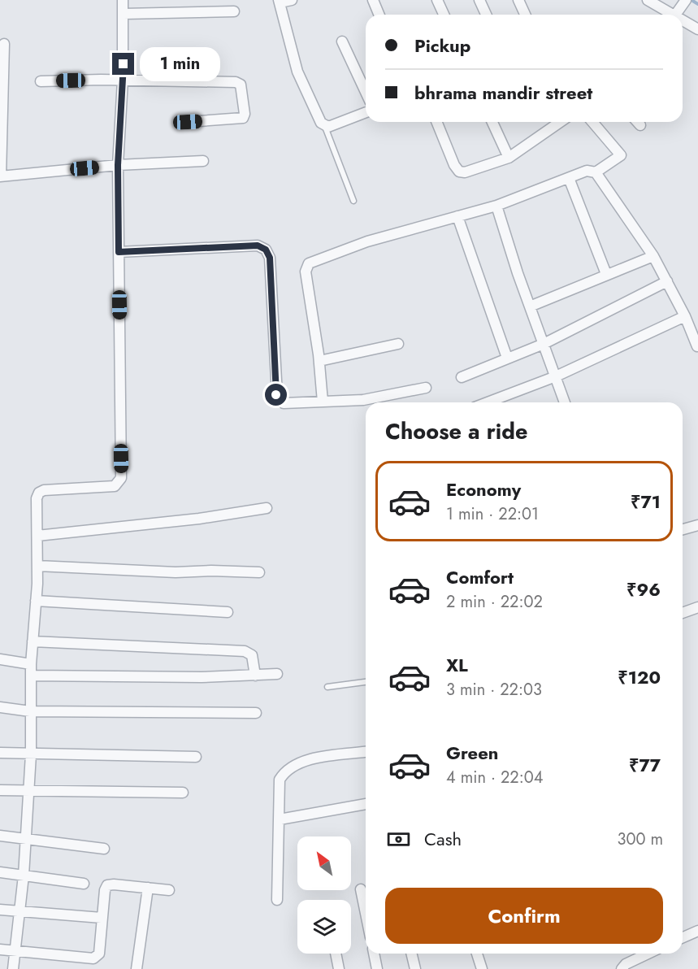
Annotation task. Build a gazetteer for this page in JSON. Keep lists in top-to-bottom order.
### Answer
{
  "north": "top left",
  "page": {
    "banner": ["Pickup", "bhrama mandir street"],
    "bubble": "1 min",
    "heading": "Choose a ride",
    "list": [
      {
        "name": "Economy",
        "note": "1 min · 22:01",
        "value": "₹71"
      },
      {
        "name": "Comfort",
        "note": "2 min · 22:02",
        "value": "₹96"
      },
      {
        "name": "XL",
        "note": "3 min · 22:03",
        "value": "₹120"
      },
      {
        "name": "Green",
        "note": "4 min · 22:04",
        "value": "₹77"
      }
    ],
    "pay": ["Cash", "300 m"],
    "buttons": "Confirm"
  }
}
